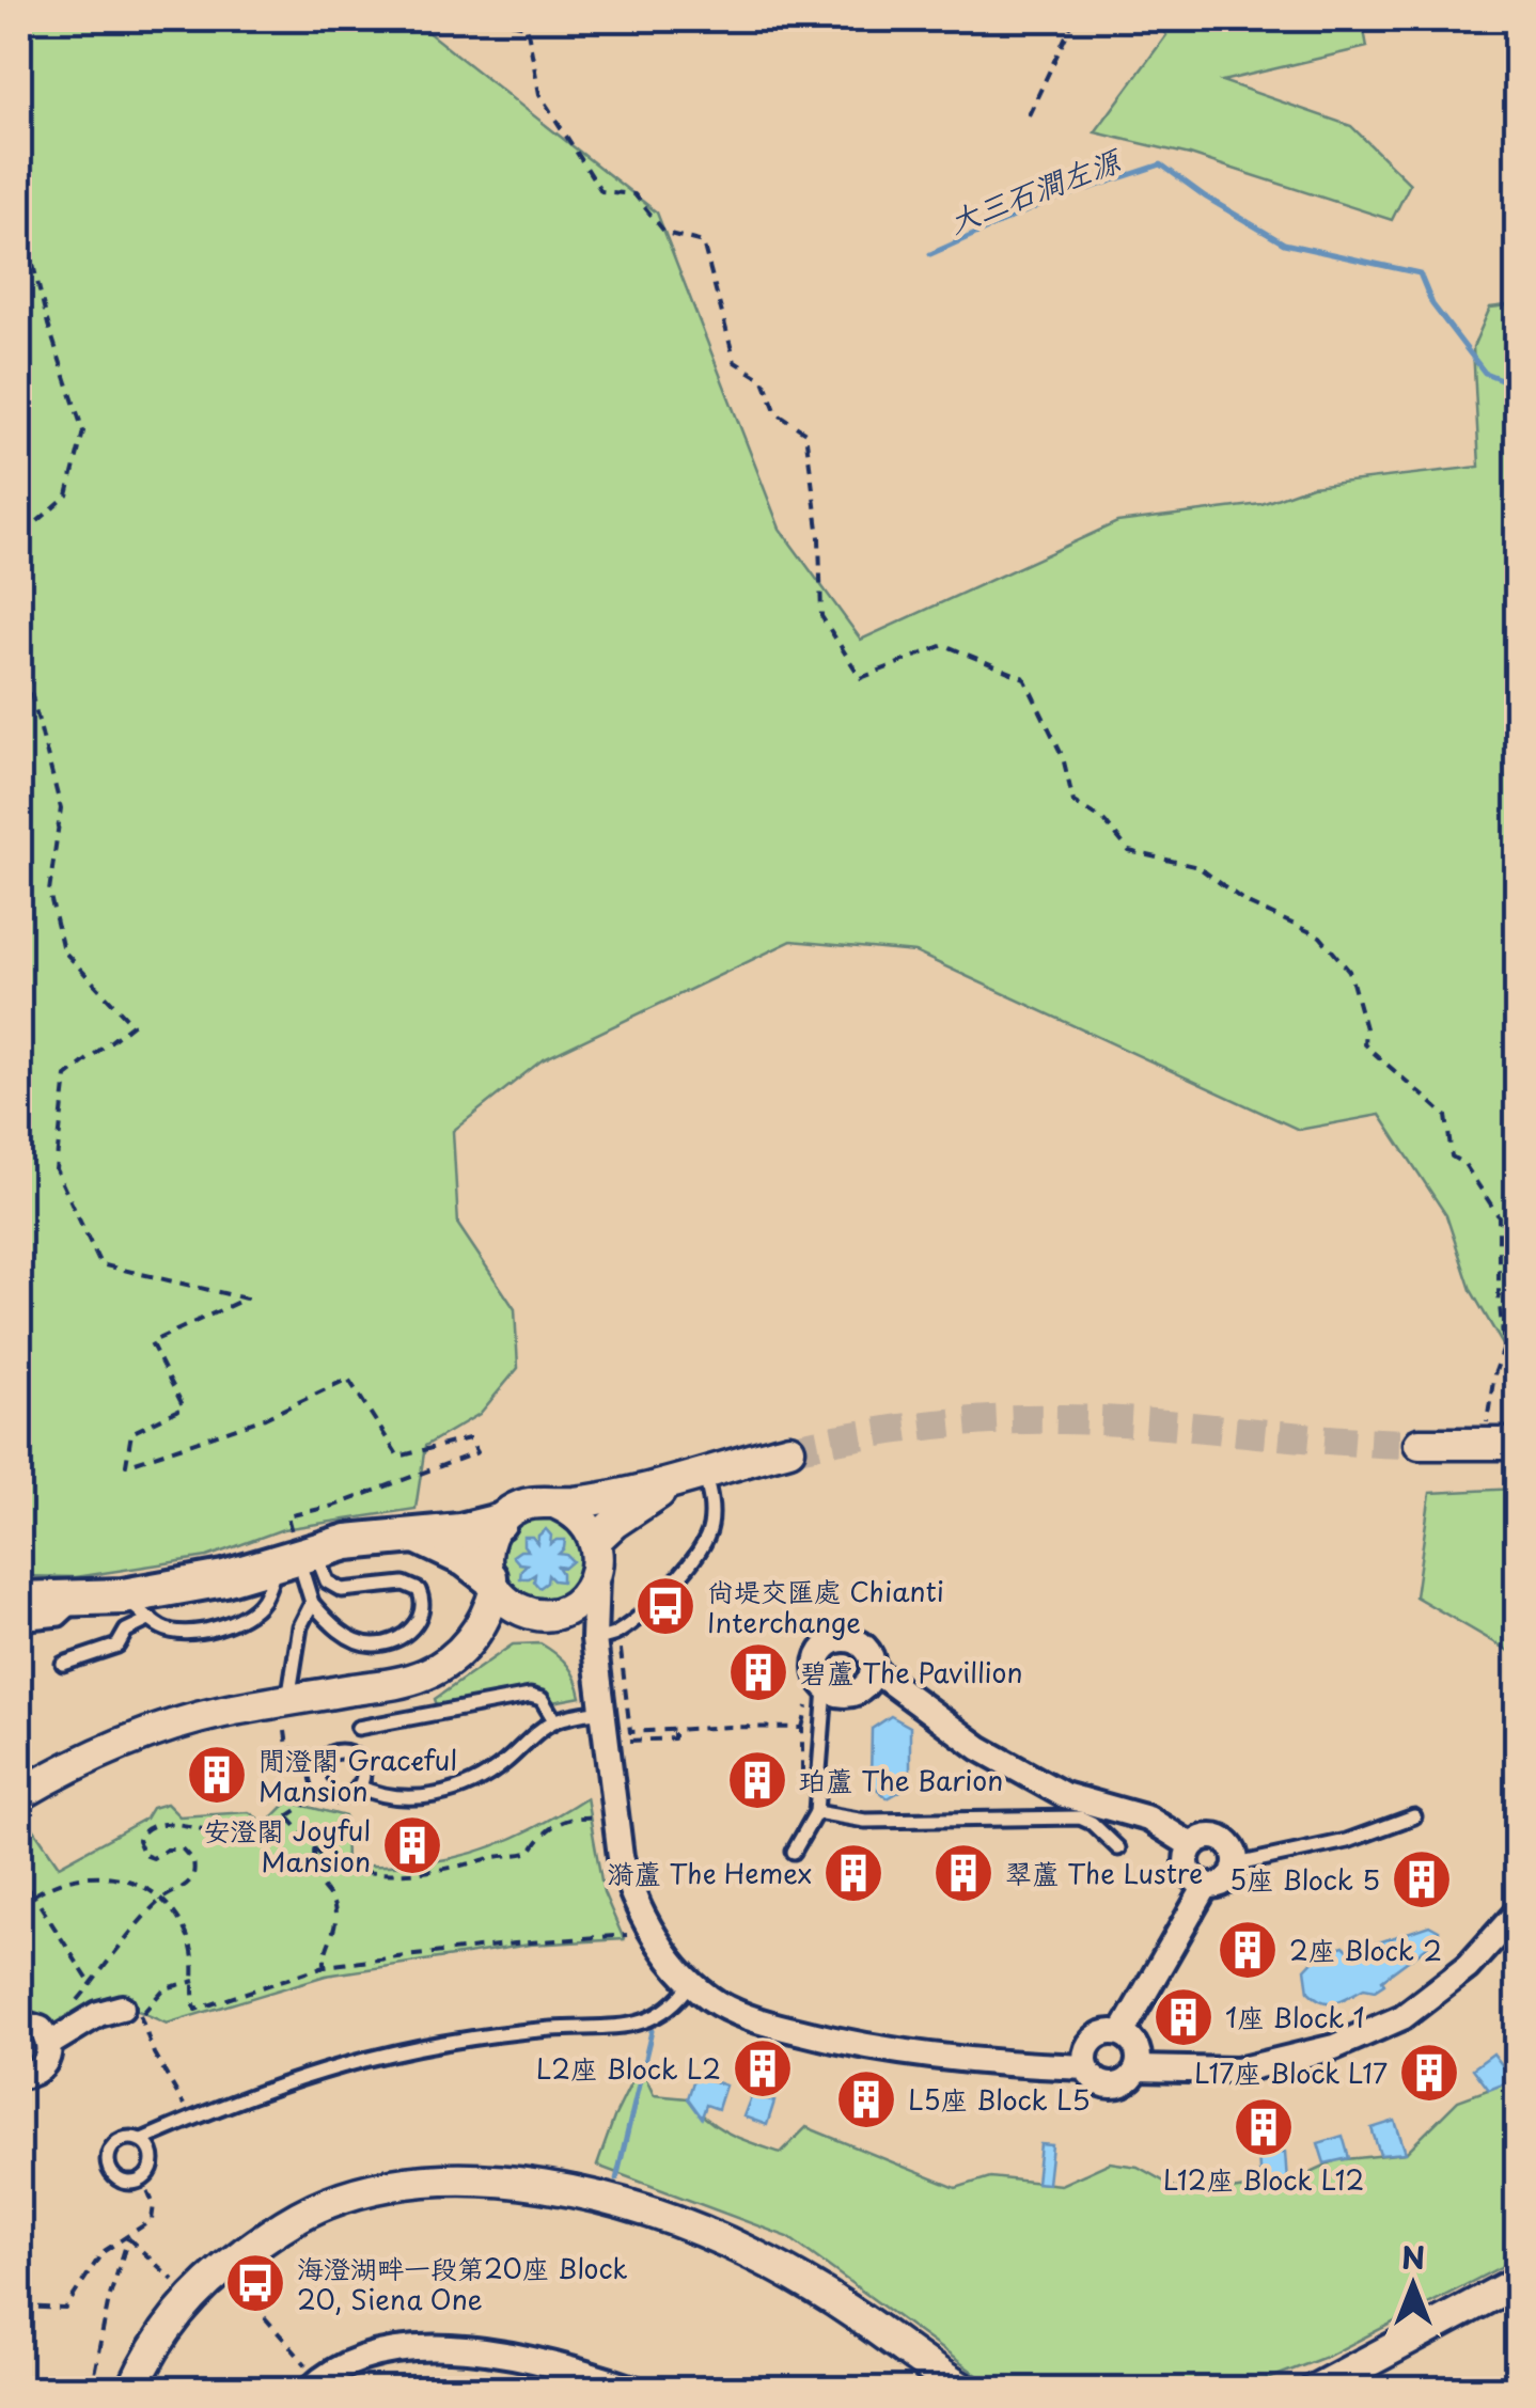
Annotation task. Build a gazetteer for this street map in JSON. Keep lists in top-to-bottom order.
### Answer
{
  "water": ["大三石澗左源"],
  "places": {
    "bus stop": ["尚堤交匯處 Chianti Interchange", "海澄湖畔一段第20座 Block 20, Siena One"],
    "building": [
      "碧蘆 The Pavillion",
      "閒澄閣 Graceful Mansion",
      "珀蘆 The Barion",
      "安澄閣 Joyful Mansion",
      "漪蘆 The Hemex",
      "翠蘆 The Lustre",
      "5座 Block 5",
      "2座 Block 2",
      "1座 Block 1",
      "L2座 Block L2",
      "L17座 Block L17",
      "L5座 Block L5",
      "L12座 Block L12"
    ]
  },
  "north": "top"
}
